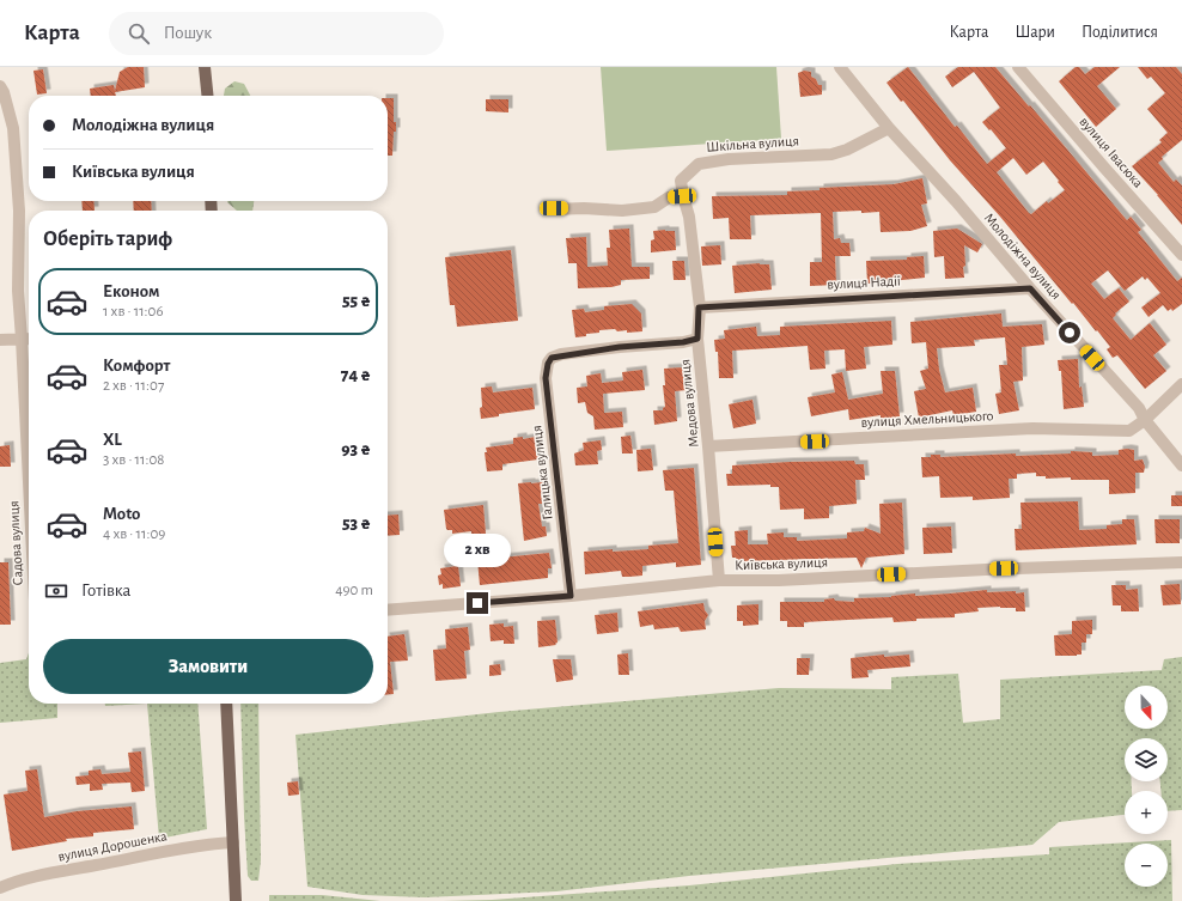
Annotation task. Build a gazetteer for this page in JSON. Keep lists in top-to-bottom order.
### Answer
{
  "streets": {
    "street": [
      "Шкільна вулиця",
      "вулиця Івасюка",
      "Молодіжна вулиця",
      "вулиця Надії",
      "Медова вулиця",
      "вулиця Хмельницького",
      "Галицька вулиця",
      "Садова вулиця",
      "Київська вулиця",
      "вулиця Дорошенка"
    ]
  },
  "crossings": [
    ["Шкільна вулиця", "Молодіжна вулиця"],
    ["Шкільна вулиця", "Медова вулиця"],
    ["Молодіжна вулиця", "вулиця Надії"],
    ["Молодіжна вулиця", "вулиця Хмельницького"],
    ["вулиця Надії", "Медова вулиця"],
    ["Медова вулиця", "вулиця Хмельницького"],
    ["Медова вулиця", "Галицька вулиця"],
    ["Медова вулиця", "Київська вулиця"],
    ["Галицька вулиця", "Київська вулиця"]
  ],
  "north": "bottom",
  "page": {
    "header": "Карта",
    "search": "Пошук",
    "nav": ["Карта", "Шари", "Поділитися"],
    "banner": ["Молодіжна вулиця", "Київська вулиця"],
    "heading": "Оберіть тариф",
    "list": [
      {
        "name": "Економ",
        "note": "1 хв · 11:06",
        "value": "55 ₴"
      },
      {
        "name": "Комфорт",
        "note": "2 хв · 11:07",
        "value": "74 ₴"
      },
      {
        "name": "XL",
        "note": "3 хв · 11:08",
        "value": "93 ₴"
      },
      {
        "name": "Moto",
        "note": "4 хв · 11:09",
        "value": "53 ₴"
      }
    ],
    "bubble": "2 хв",
    "pay": ["Готівка", "490 m"],
    "buttons": "Замовити",
    "map_buttons": ["+", "−"]
  }
}
